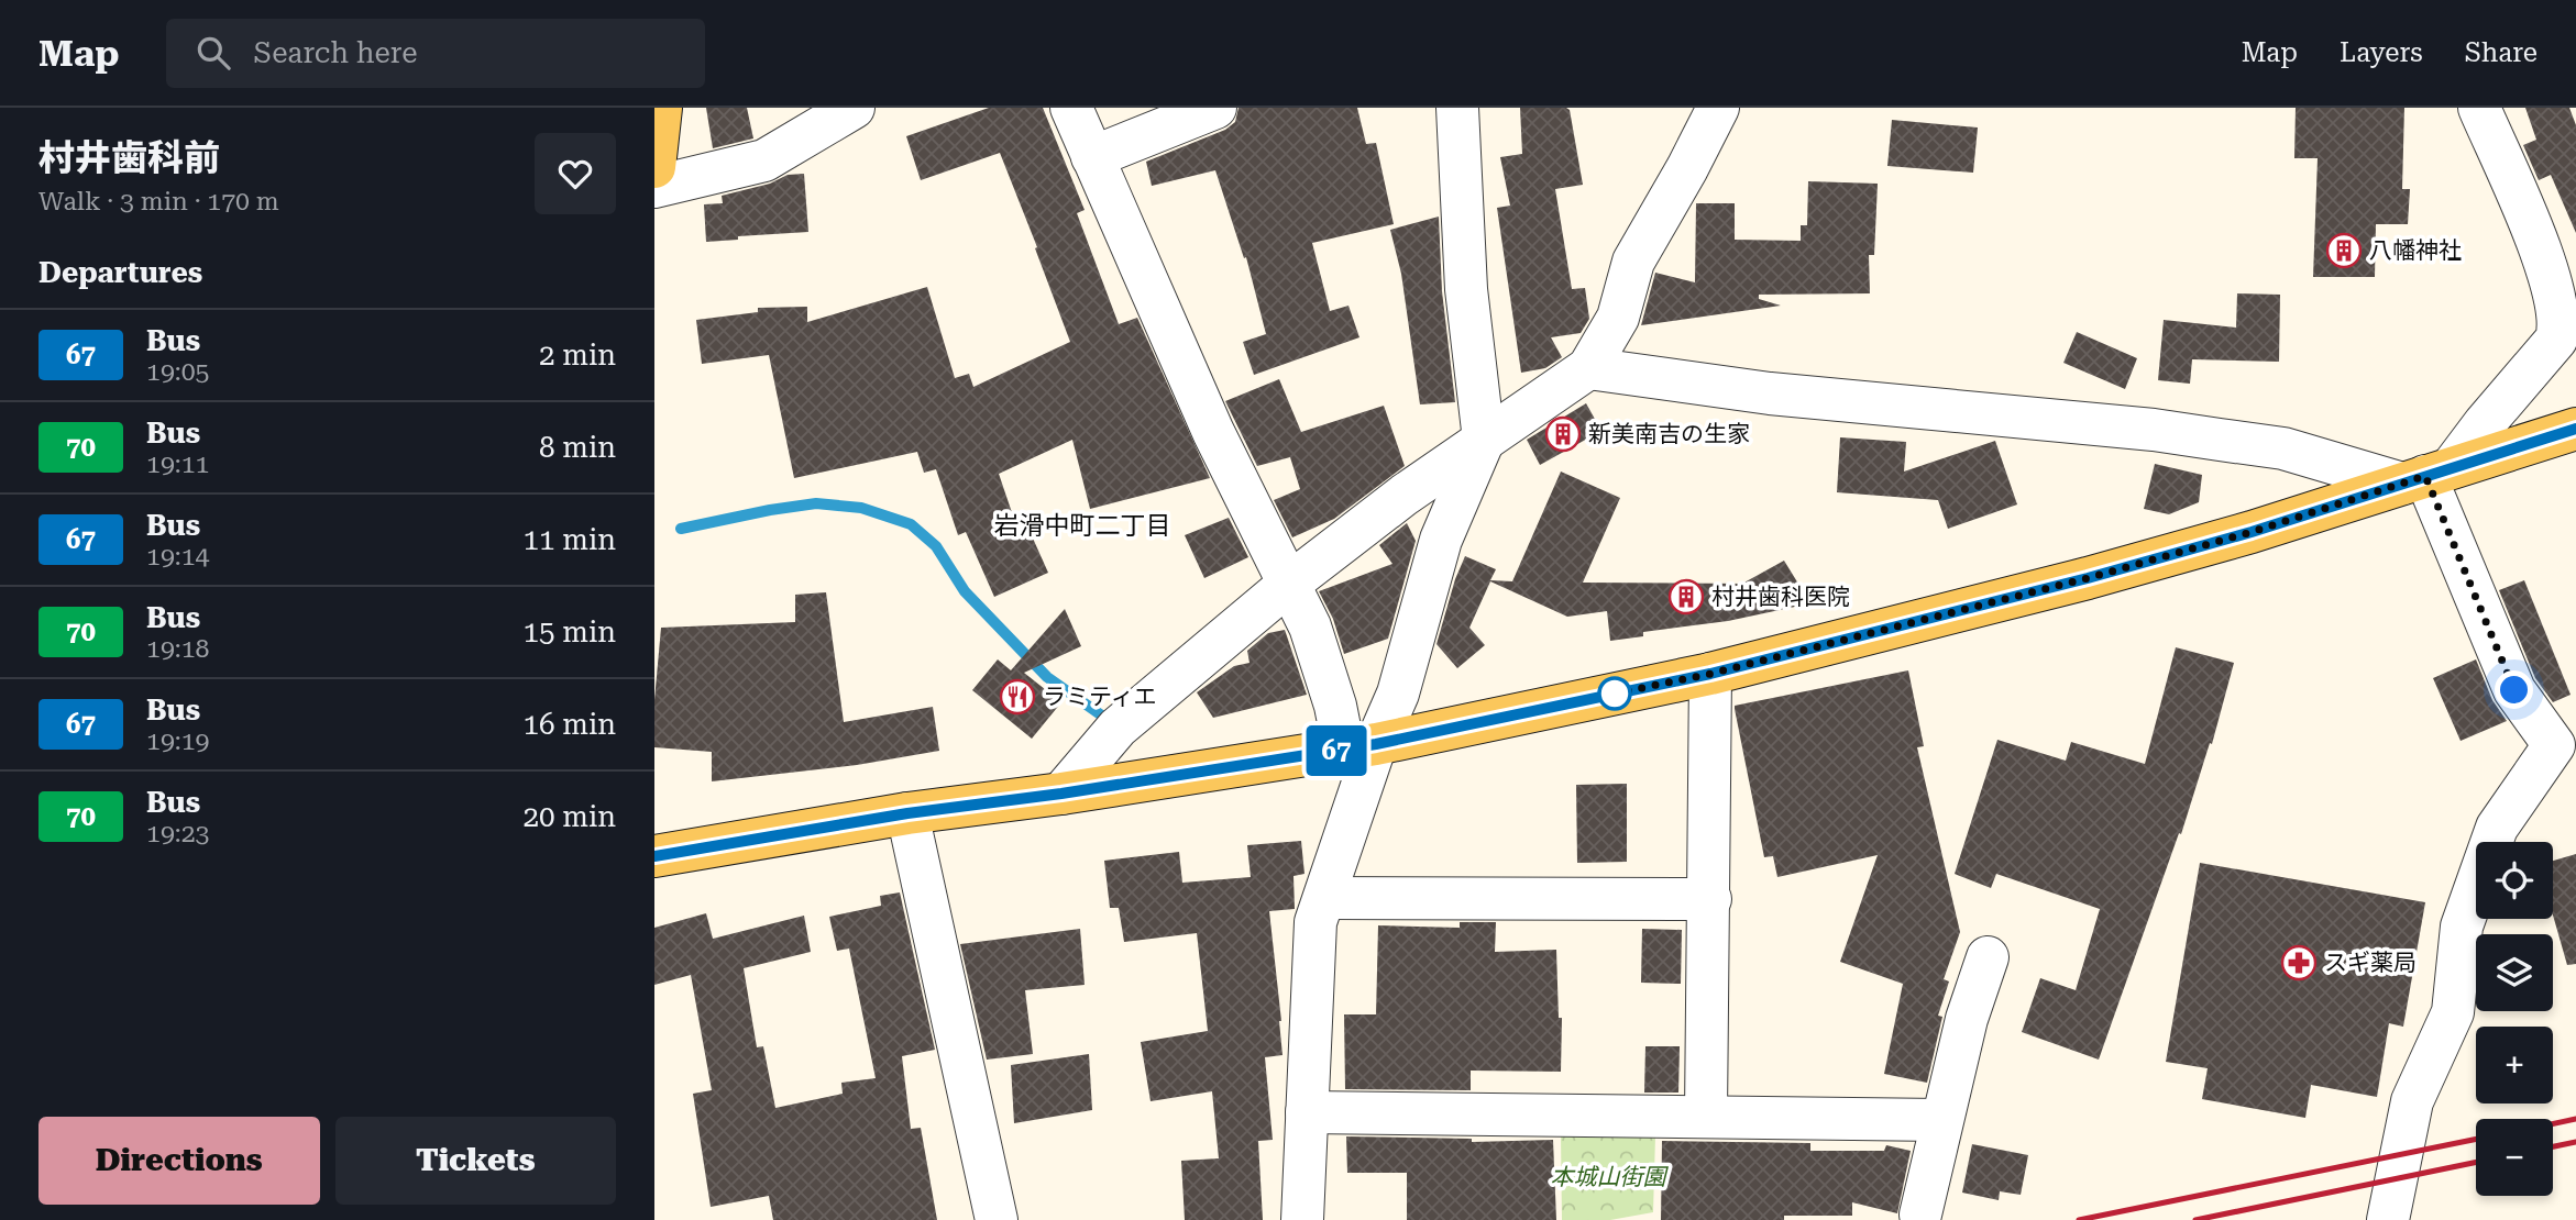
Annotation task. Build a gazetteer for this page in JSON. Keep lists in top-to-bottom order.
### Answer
{
  "districts": ["岩滑中町二丁目"],
  "parks": ["本城山街園"],
  "places": {
    "building": ["八幡神社", "新美南吉の生家", "村井歯科医院"],
    "restaurant": ["ラミティエ"],
    "pharmacy": ["スギ薬局"]
  },
  "lines": ["bus line 67"],
  "page": {
    "header": "Map",
    "search": "Search here",
    "nav": ["Map", "Layers", "Share"],
    "heading": [
      ["村井歯科前", "Walk · 3 min · 170 m"],
      "Departures"
    ],
    "on_map": "67",
    "list": [
      {
        "mark": "67",
        "name": "Bus",
        "note": "19:05",
        "value": "2 min"
      },
      {
        "mark": "70",
        "name": "Bus",
        "note": "19:11",
        "value": "8 min"
      },
      {
        "mark": "67",
        "name": "Bus",
        "note": "19:14",
        "value": "11 min"
      },
      {
        "mark": "70",
        "name": "Bus",
        "note": "19:18",
        "value": "15 min"
      },
      {
        "mark": "67",
        "name": "Bus",
        "note": "19:19",
        "value": "16 min"
      },
      {
        "mark": "70",
        "name": "Bus",
        "note": "19:23",
        "value": "20 min"
      }
    ],
    "map_buttons": ["+", "−"],
    "buttons": ["Directions", "Tickets"]
  }
}
